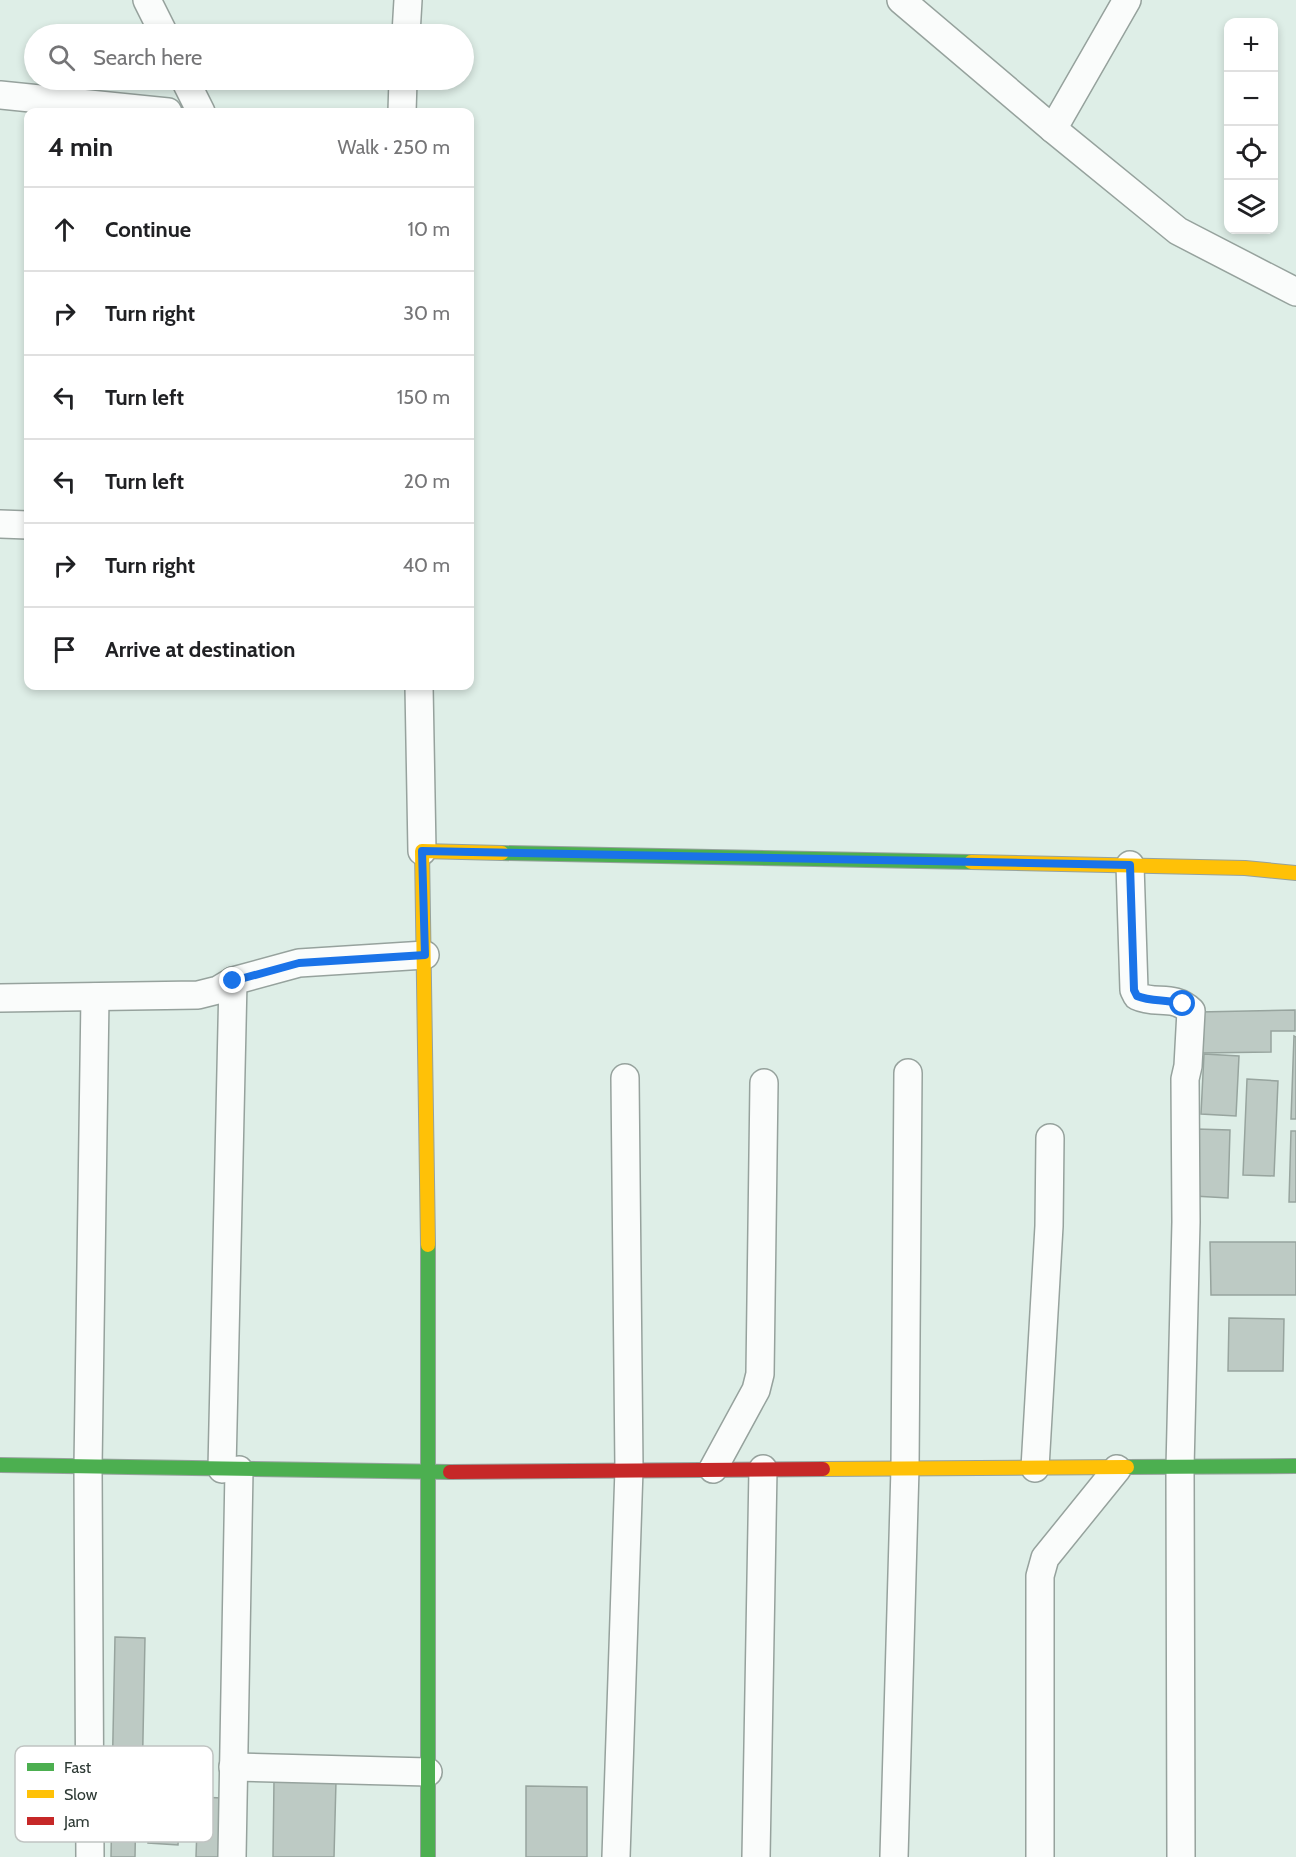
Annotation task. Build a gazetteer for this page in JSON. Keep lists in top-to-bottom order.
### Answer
{
  "legend": ["Fast", "Slow", "Jam"],
  "page": {
    "map_buttons": ["+", "−"],
    "search": "Search here",
    "heading": ["4 min", "Walk · 250 m"],
    "list": [
      ["Continue", "10 m"],
      ["Turn right", "30 m"],
      ["Turn left", "150 m"],
      ["Turn left", "20 m"],
      ["Turn right", "40 m"],
      "Arrive at destination"
    ]
  }
}
